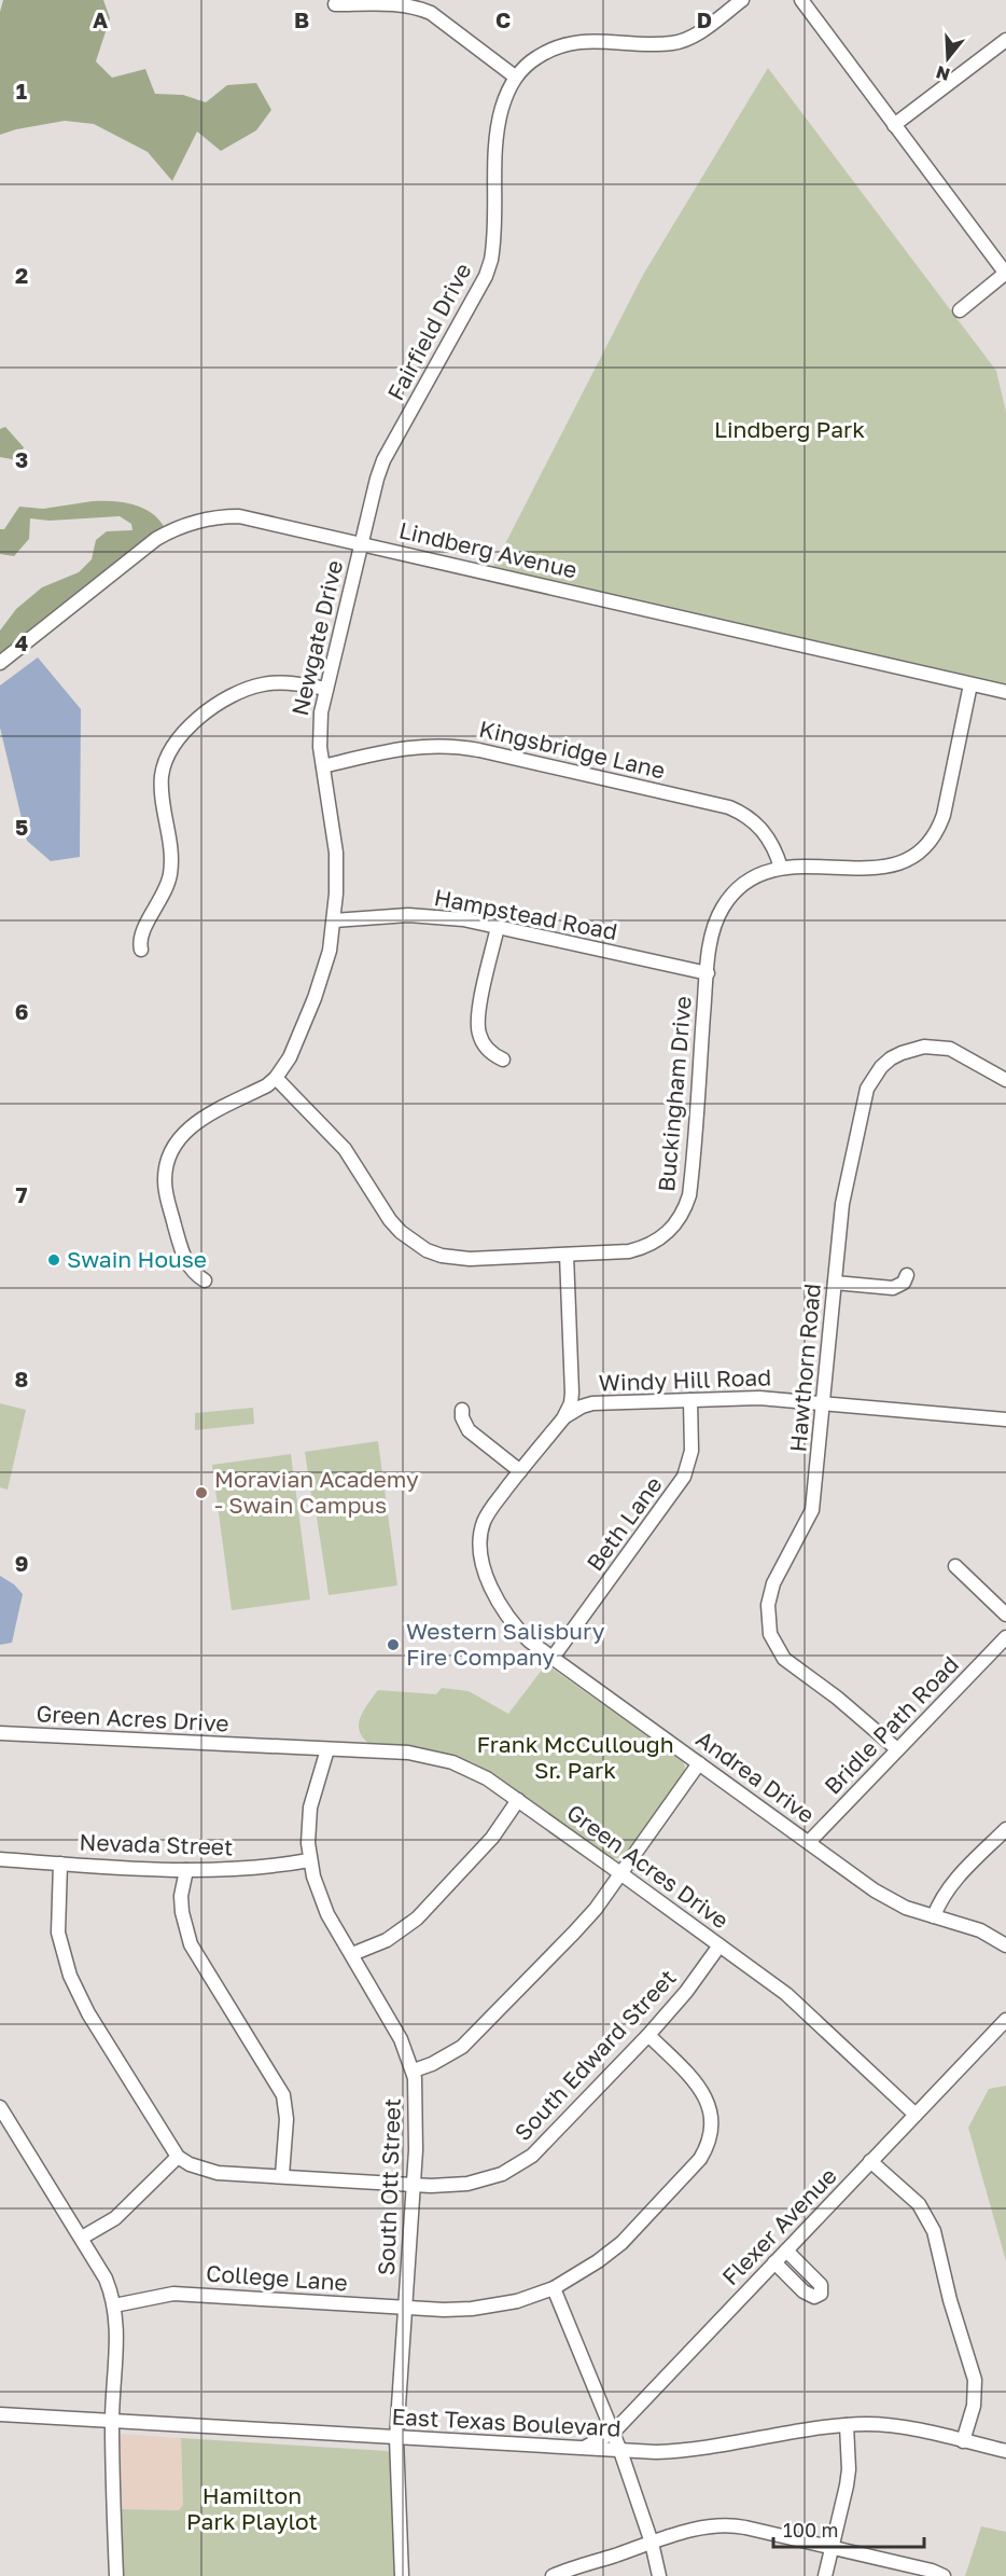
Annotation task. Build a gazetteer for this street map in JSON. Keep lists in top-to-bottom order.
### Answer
{
  "streets": {
    "street": [
      "Fairfield Drive",
      "Lindberg Avenue",
      "Newgate Drive",
      "Kingsbridge Lane",
      "Hampstead Road",
      "Buckingham Drive",
      "Hawthorn Road",
      "Windy Hill Road",
      "Beth Lane",
      "Green Acres Drive",
      "Bridle Path Road",
      "Andrea Drive",
      "Nevada Street",
      "South Edward Street",
      "South Ott Street",
      "Flexer Avenue",
      "College Lane",
      "East Texas Boulevard"
    ]
  },
  "crossings": [
    ["Fairfield Drive", "Lindberg Avenue"],
    ["Fairfield Drive", "Newgate Drive"],
    ["Lindberg Avenue", "Newgate Drive"],
    ["Lindberg Avenue", "Buckingham Drive"],
    ["Newgate Drive", "Kingsbridge Lane"],
    ["Newgate Drive", "Hampstead Road"],
    ["Newgate Drive", "Buckingham Drive"],
    ["Kingsbridge Lane", "Buckingham Drive"],
    ["Hampstead Road", "Buckingham Drive"],
    ["Buckingham Drive", "Andrea Drive"],
    ["Hawthorn Road", "Windy Hill Road"],
    ["Hawthorn Road", "Bridle Path Road"],
    ["Windy Hill Road", "Beth Lane"],
    ["Windy Hill Road", "Andrea Drive"],
    ["Beth Lane", "Andrea Drive"],
    ["Green Acres Drive", "South Edward Street"],
    ["Green Acres Drive", "South Ott Street"],
    ["Green Acres Drive", "Flexer Avenue"],
    ["Bridle Path Road", "Andrea Drive"],
    ["Nevada Street", "South Ott Street"],
    ["South Edward Street", "South Ott Street"],
    ["South Edward Street", "College Lane"],
    ["South Ott Street", "College Lane"],
    ["South Ott Street", "East Texas Boulevard"],
    ["Flexer Avenue", "East Texas Boulevard"]
  ],
  "parks": ["Lindberg Park", "Frank McCullough Sr. Park", "Hamilton Park Playlot"],
  "places": ["Swain House", "Moravian Academy - Swain Campus", "Western Salisbury Fire Company"],
  "scale_bar": "100 m",
  "north": "bottom",
  "grid": {
    "columns": [
      "A",
      "B",
      "C",
      "D"
    ],
    "rows": [
      "1",
      "2",
      "3",
      "4",
      "5",
      "6",
      "7",
      "8",
      "9"
    ]
  }
}
